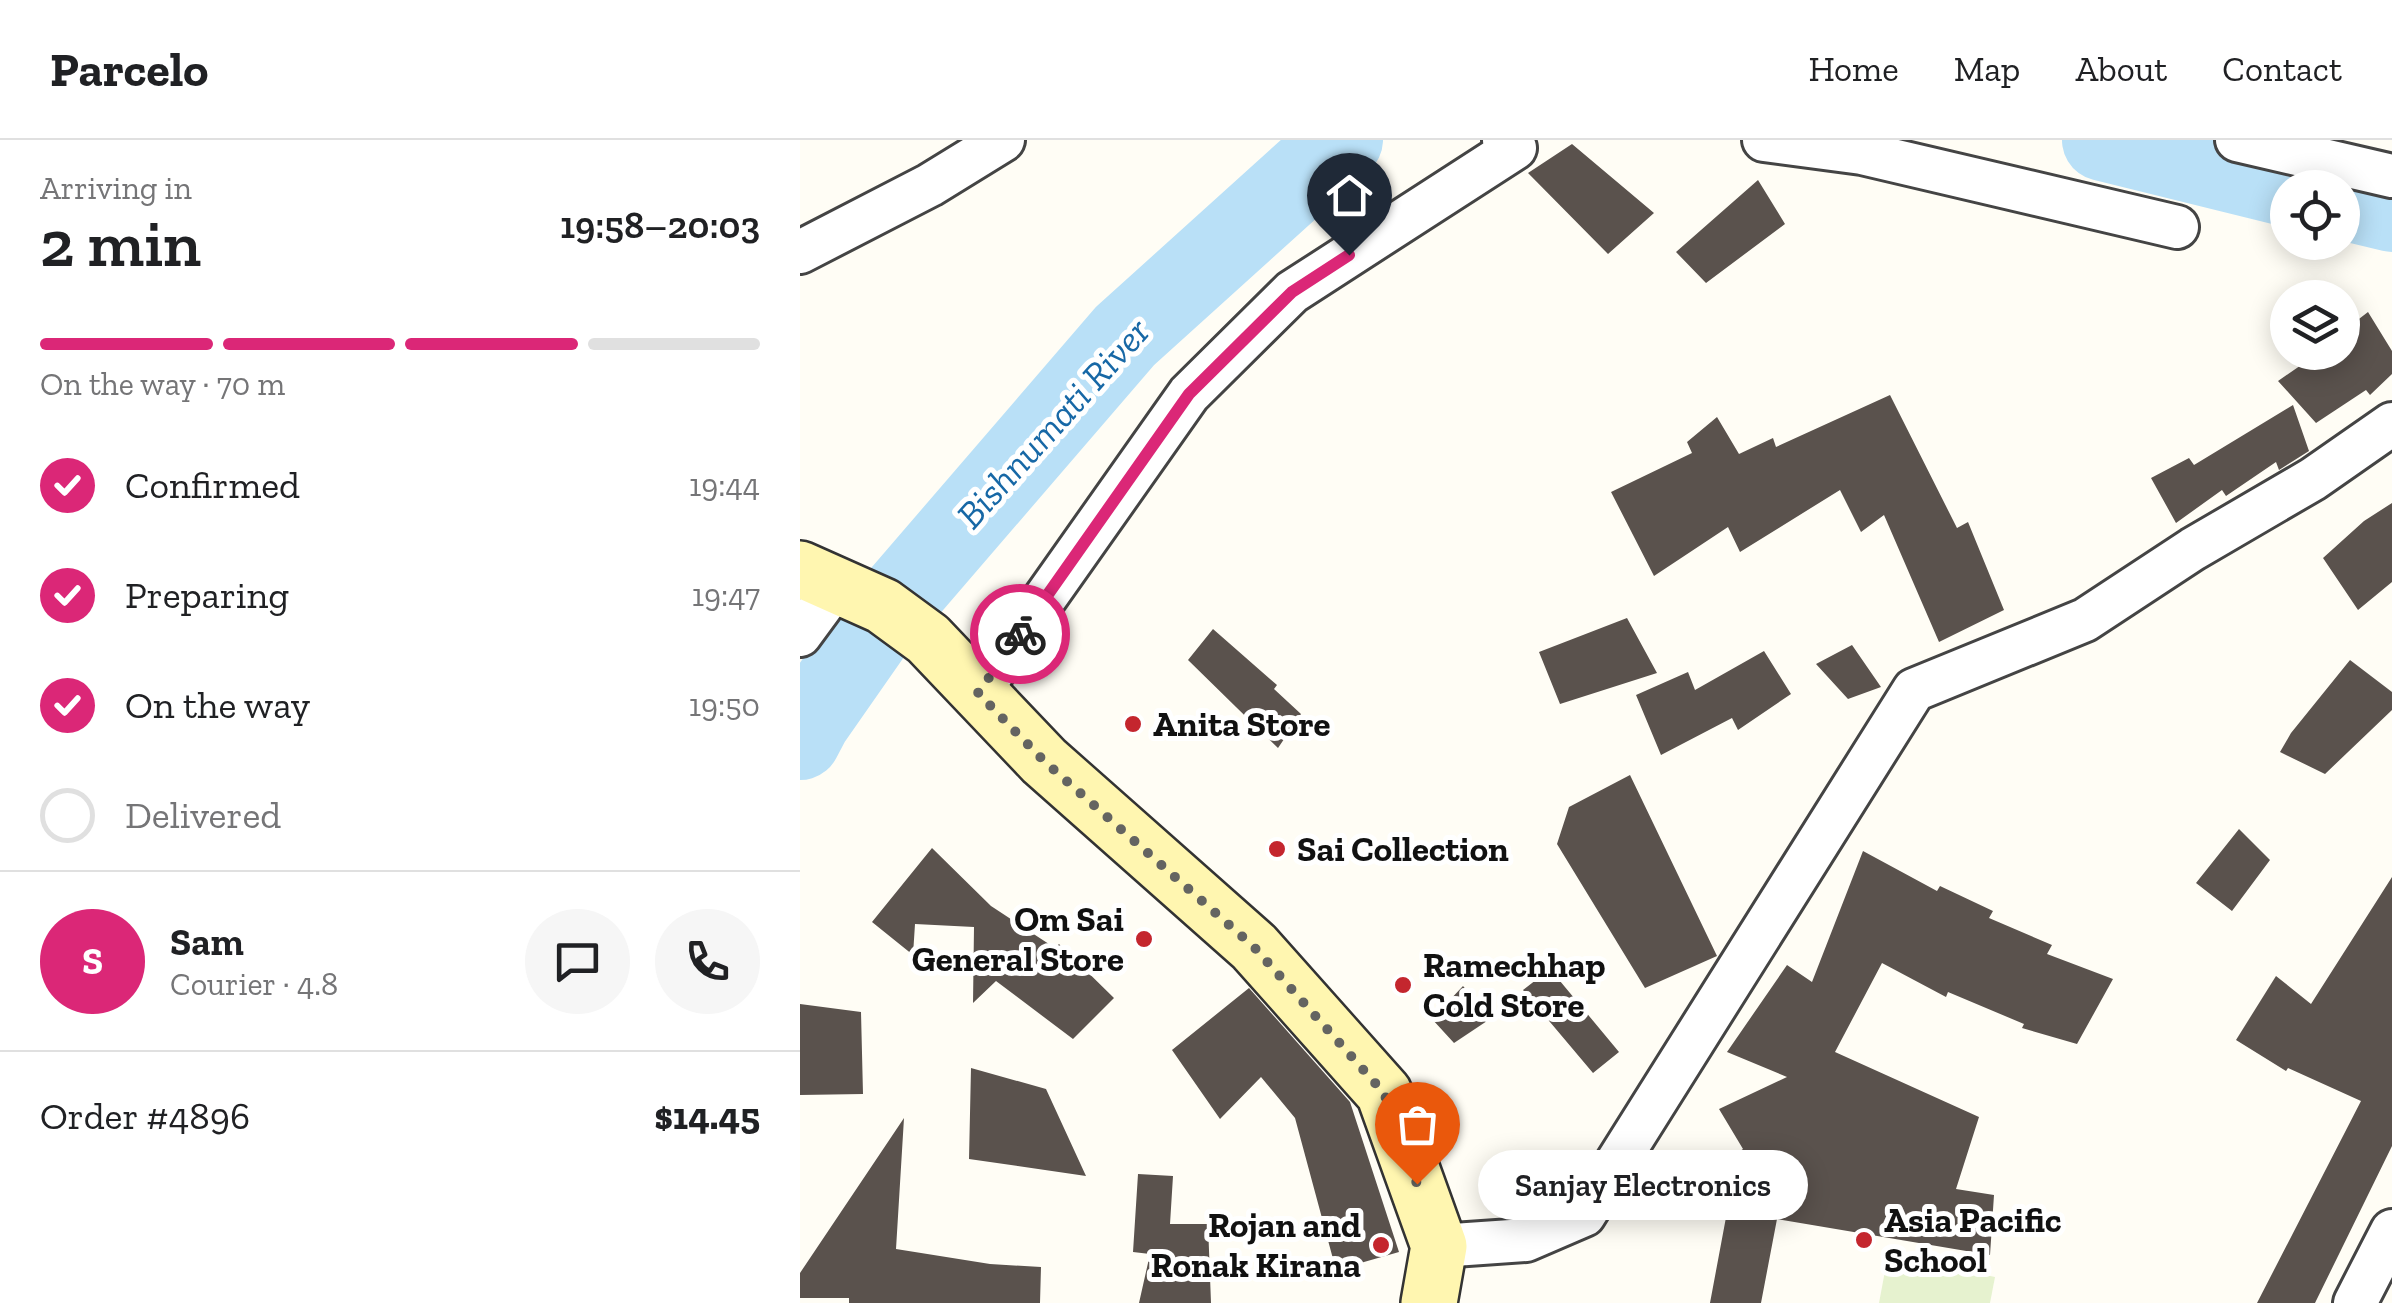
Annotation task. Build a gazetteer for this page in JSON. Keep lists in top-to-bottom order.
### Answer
{
  "water": ["Bishnumati River"],
  "places": [
    "Anita Store",
    "Sai Collection",
    "Om Sai General Store",
    "Ramechhap Cold Store",
    "Sanjay Electronics",
    "Asia Pacific School",
    "Rojan and Ronak Kirana"
  ],
  "page": {
    "header": "Parcelo",
    "nav": [
      "Home",
      "Map",
      "About",
      "Contact"
    ],
    "heading": ["2 min", "Arriving in", "19:58–20:03"],
    "panel": [
      "Sam",
      "Courier · 4.8",
      "Order #4896",
      "$14.45"
    ],
    "bar": "On the way · 70 m",
    "list": [
      ["Confirmed", "19:44"],
      ["Preparing", "19:47"],
      ["On the way", "19:50"],
      "Delivered"
    ],
    "round": "S",
    "bubble": "Sanjay Electronics"
  }
}
